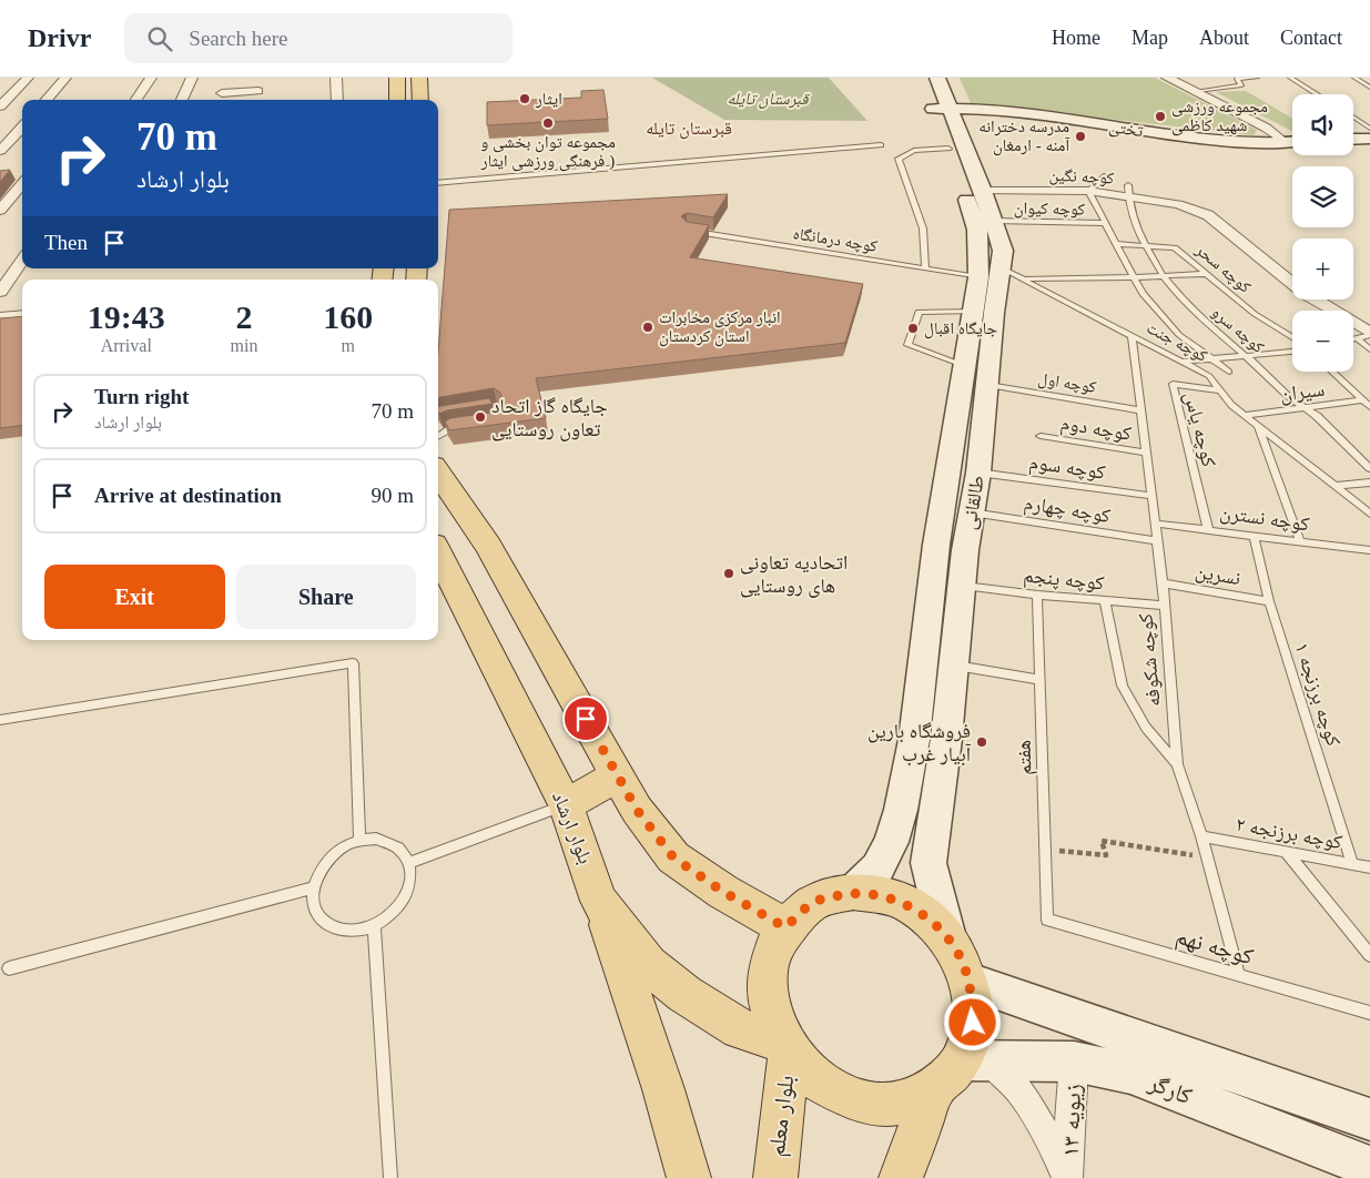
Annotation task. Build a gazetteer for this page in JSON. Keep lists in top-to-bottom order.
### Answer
{
  "streets": {
    "main road": [
      "تختی",
      "طالقانی",
      "بلوار ارشاد",
      "کارگر",
      "بلوار معلم"
    ],
    "street": ["کوچه نگین", "زیویه ۱۳"],
    "lane": [
      "کوچه کیوان",
      "کوچه درمانگاه",
      "کوچه سحر",
      "کوچه سرو",
      "کوچه جنت",
      "کوچه اول",
      "سیران",
      "کوچه دوم",
      "کوچه یاس",
      "کوچه سوم",
      "کوچه چهارم",
      "کوچه نسترن",
      "نسرین",
      "کوچه پنجم",
      "کوچه شکوفه",
      "کوچه برزنجه ۱",
      "هفتم",
      "کوچه برزنجه ۲",
      "کوچه نهم"
    ]
  },
  "crossings": [
    ["تختی", "طالقانی"],
    ["کوچه نگین", "کوچه سرو"],
    ["کوچه نگین", "طالقانی"],
    ["کوچه کیوان", "طالقانی"],
    ["کوچه درمانگاه", "کوچه جنت"],
    ["کوچه درمانگاه", "طالقانی"],
    ["کوچه سحر", "کوچه سرو"],
    ["کوچه سرو", "سیران"],
    ["کوچه جنت", "سیران"],
    ["کوچه جنت", "کوچه یاس"],
    ["کوچه جنت", "طالقانی"],
    ["کوچه جنت", "کوچه شکوفه"],
    ["کوچه اول", "طالقانی"],
    ["کوچه اول", "کوچه شکوفه"],
    ["کوچه دوم", "کوچه شکوفه"],
    ["کوچه یاس", "کوچه نسترن"],
    ["کوچه سوم", "طالقانی"],
    ["کوچه سوم", "کوچه شکوفه"],
    ["طالقانی", "کوچه چهارم"],
    ["طالقانی", "کوچه پنجم"],
    ["کوچه چهارم", "کوچه شکوفه"],
    ["کوچه نسترن", "کوچه شکوفه"],
    ["کوچه نسترن", "کوچه برزنجه ۱"],
    ["نسرین", "کوچه شکوفه"],
    ["نسرین", "کوچه برزنجه ۱"],
    ["کوچه پنجم", "کوچه شکوفه"],
    ["کوچه پنجم", "هفتم"],
    ["کوچه شکوفه", "کوچه برزنجه ۲"],
    ["کوچه شکوفه", "کوچه نهم"],
    ["کوچه برزنجه ۱", "کوچه برزنجه ۲"],
    ["هفتم", "کوچه نهم"],
    ["بلوار ارشاد", "بلوار معلم"],
    ["کارگر", "زیویه ۱۳"]
  ],
  "districts": ["قبرستان تایله"],
  "parks": ["قبرستان تایله"],
  "places": [
    "ایثار",
    "مجموعه ورزشی شهید کاظمی",
    "مجموعه توان بخشی و فرهنگی ورزشی ایثار )",
    "مدرسه دخترانه آمنه - ارمغان",
    "انبار مرکزی مخابرات استان کردستان",
    "جایگاه اقبال",
    "جایگاه گاز اتحاد تعاون روستایی",
    "اتحادیه تعاونی های روستایی",
    "فروشگاه بارین آبیار غرب"
  ],
  "page": {
    "header": "Drivr",
    "search": "Search here",
    "nav": [
      "Home",
      "Map",
      "About",
      "Contact"
    ],
    "map_buttons": ["+", "−"],
    "turn": ["70 m", "بلوار ارشاد"],
    "then": "Then",
    "eta": [
      "19:43",
      "Arrival",
      "2",
      "min",
      "160",
      "m"
    ],
    "list": [
      {
        "name": "Turn right",
        "note": "بلوار ارشاد",
        "value": "70 m"
      },
      {
        "name": "Arrive at destination",
        "value": "90 m"
      }
    ],
    "buttons": ["Exit", "Share"]
  }
}
